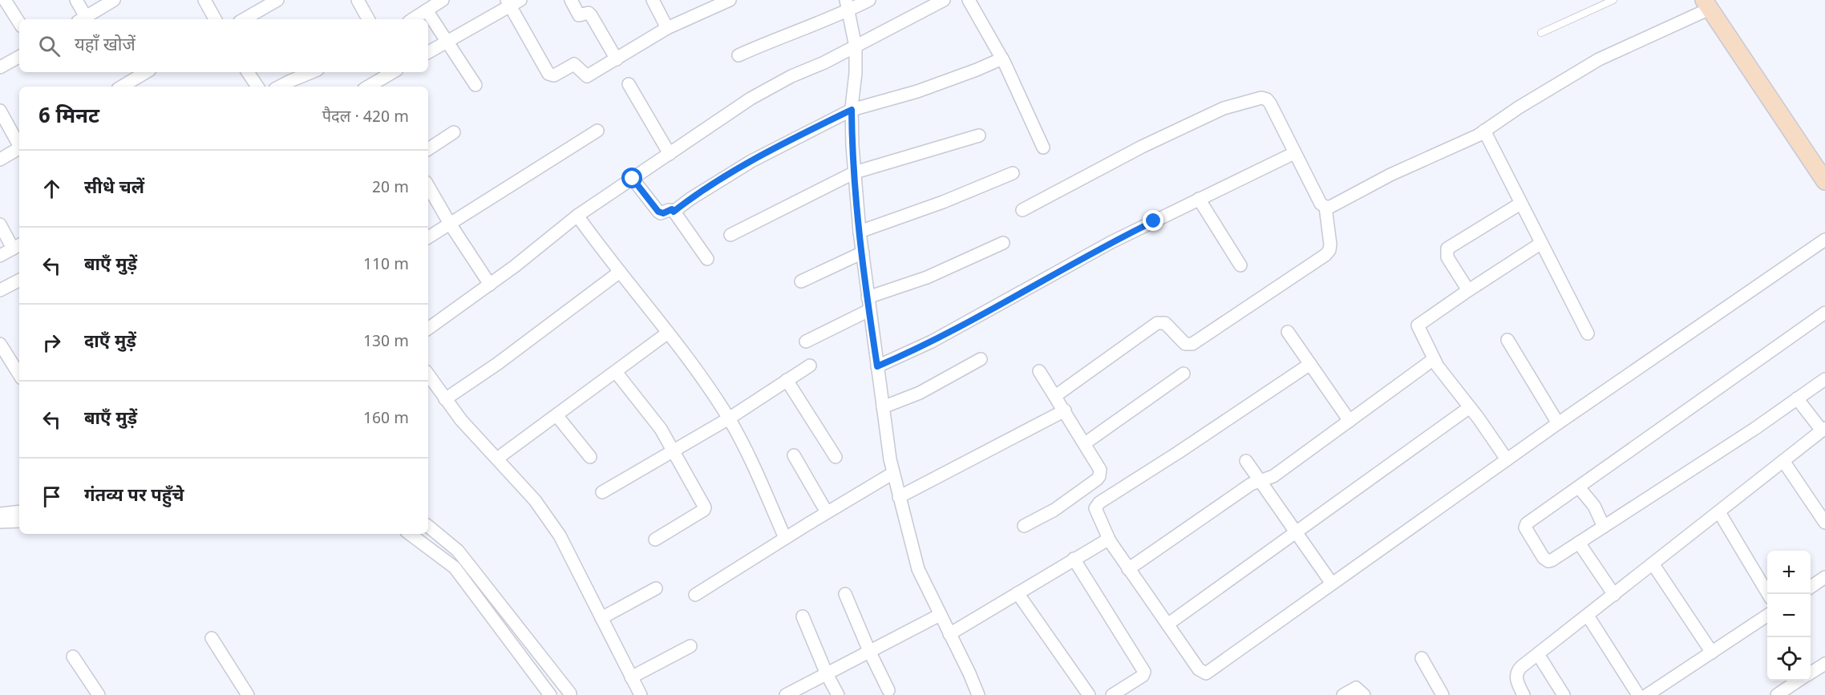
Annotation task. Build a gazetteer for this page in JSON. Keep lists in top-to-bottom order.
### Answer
{
  "page": {
    "search": "यहाँ खोजें",
    "heading": ["6 मिनट", "पैदल · 420 m"],
    "list": [
      ["सीधे चलें", "20 m"],
      ["बाएँ मुड़ें", "110 m"],
      ["दाएँ मुड़ें", "130 m"],
      ["बाएँ मुड़ें", "160 m"],
      "गंतव्य पर पहुँचे"
    ],
    "map_buttons": ["+", "−"]
  }
}
